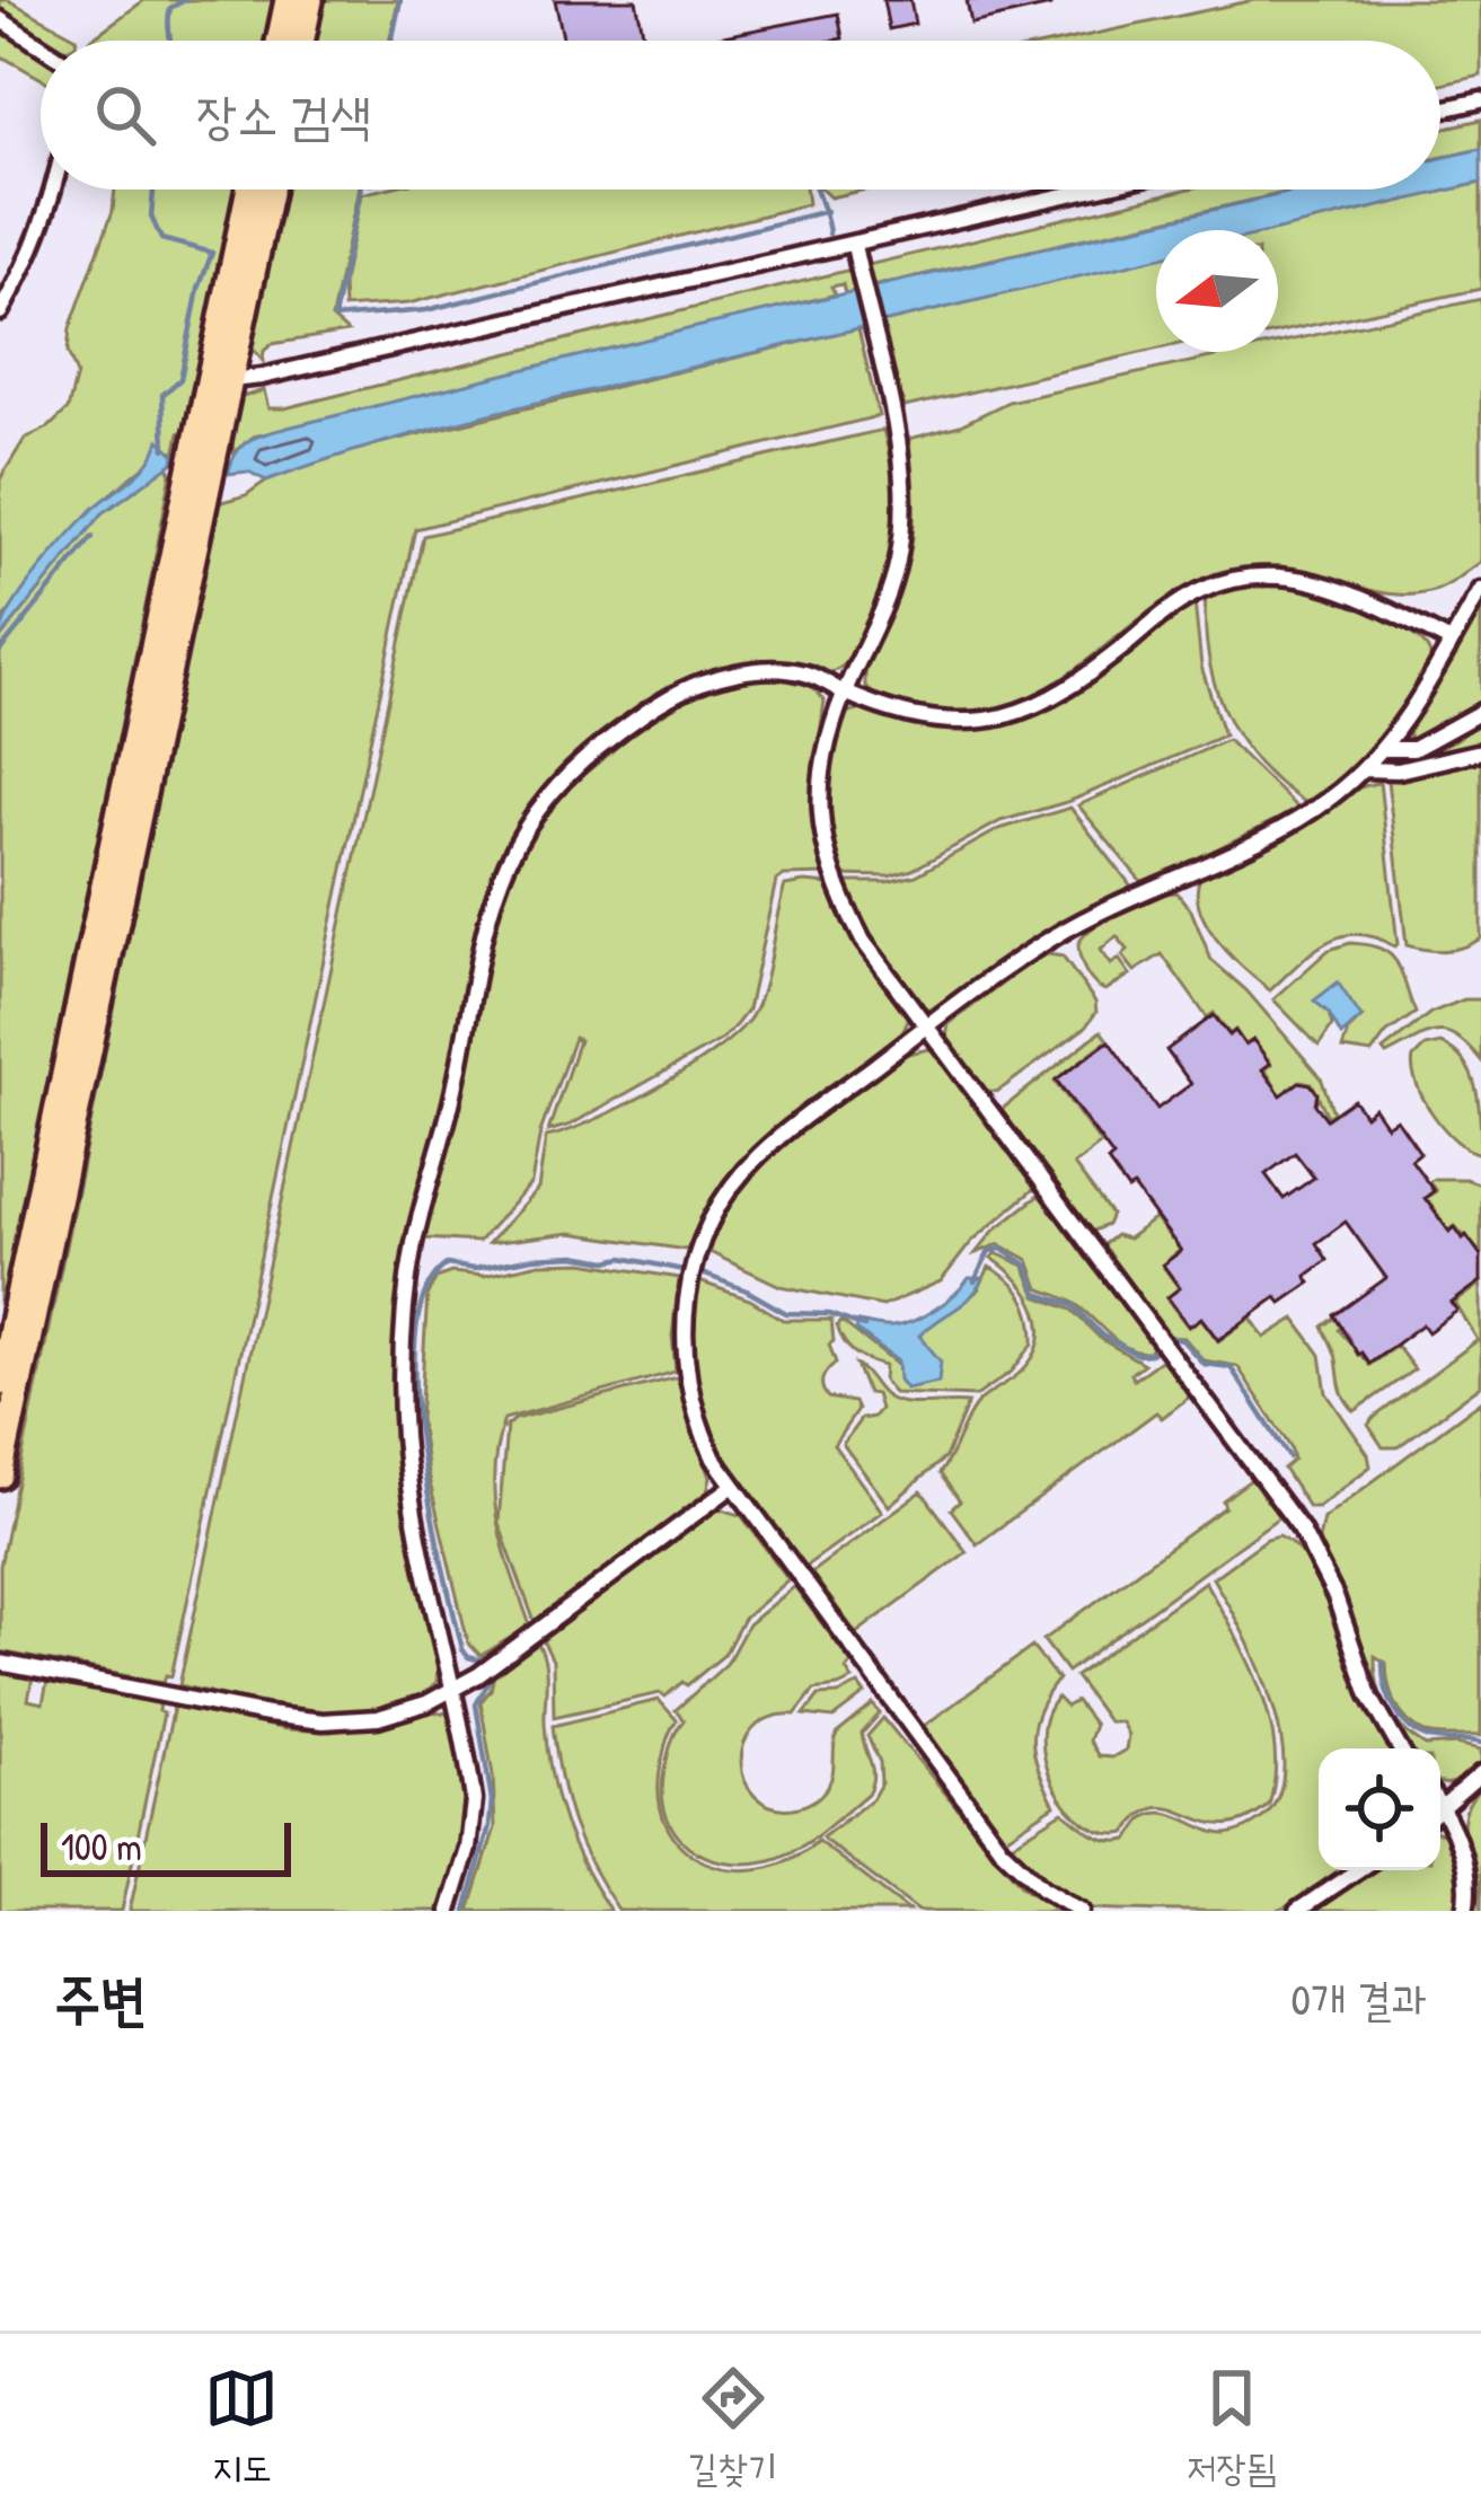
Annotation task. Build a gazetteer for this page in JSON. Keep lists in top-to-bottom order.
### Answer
{
  "scale_bar": "100 m",
  "north": "left",
  "page": {
    "search": "장소 검색",
    "scale": "100 m",
    "heading": ["주변", "0개 결과"],
    "nav": ["지도", "길찾기", "저장됨"]
  }
}
